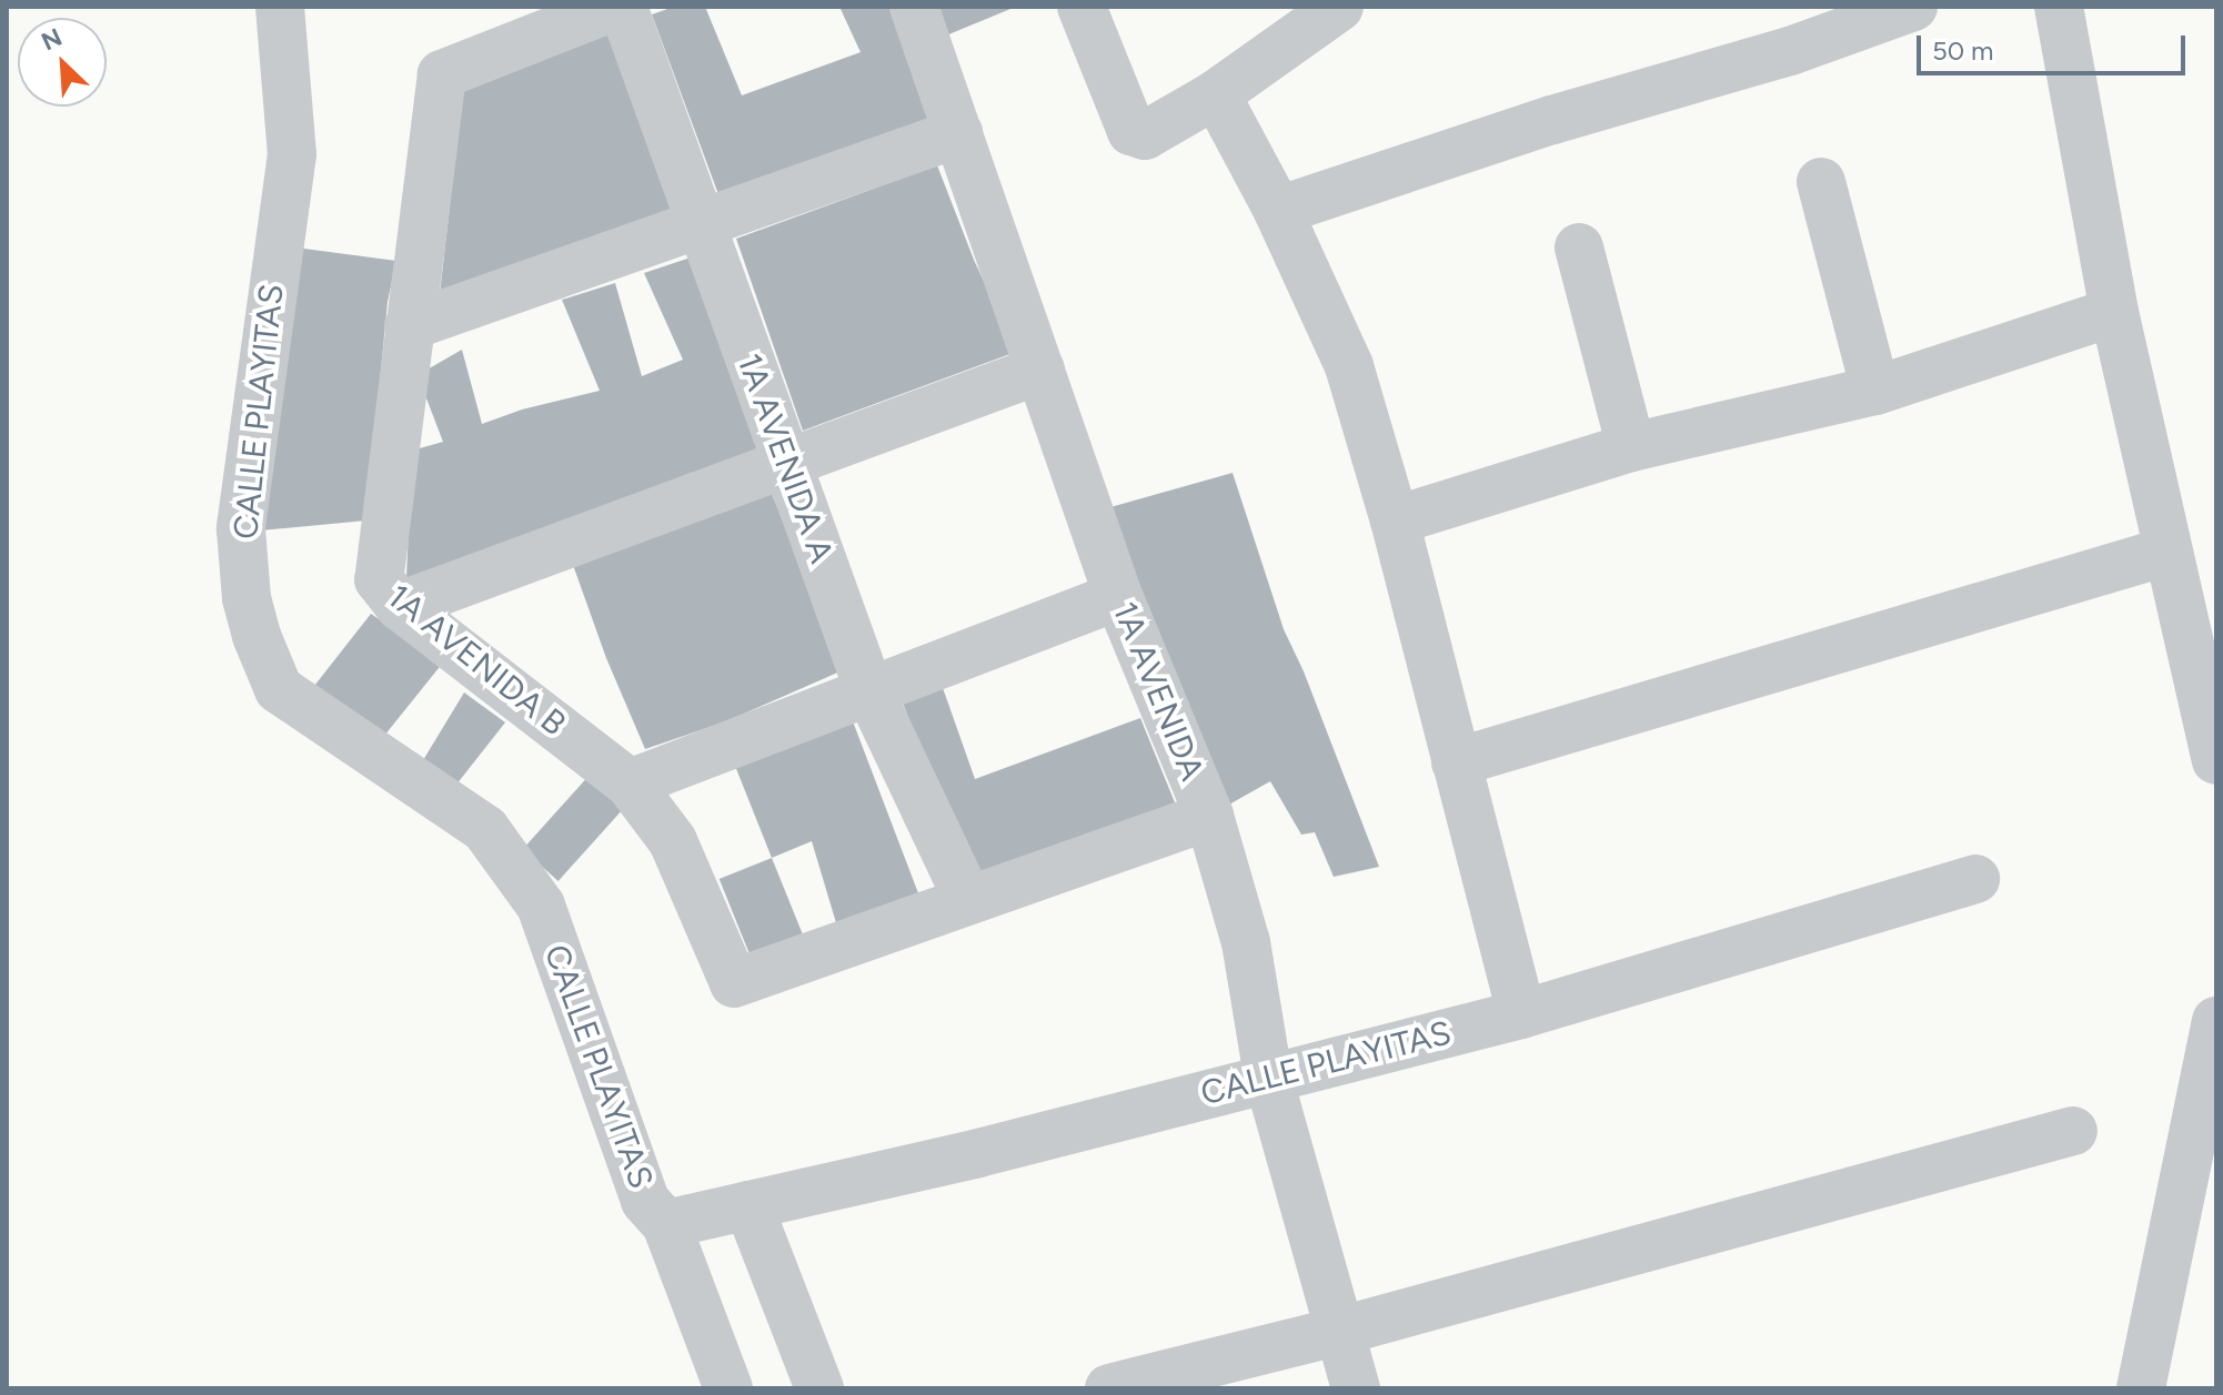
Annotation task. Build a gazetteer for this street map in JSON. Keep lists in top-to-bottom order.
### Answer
{
  "streets": {
    "street": [
      "CALLE PLAYITAS",
      "1A AVENIDA A",
      "1A AVENIDA B",
      "1A AVENIDA"
    ]
  },
  "crossings": [
    ["CALLE PLAYITAS", "1A AVENIDA"],
    ["1A AVENIDA A", "1A AVENIDA B"]
  ],
  "scale_bar": "50 m",
  "north": "top left"
}
